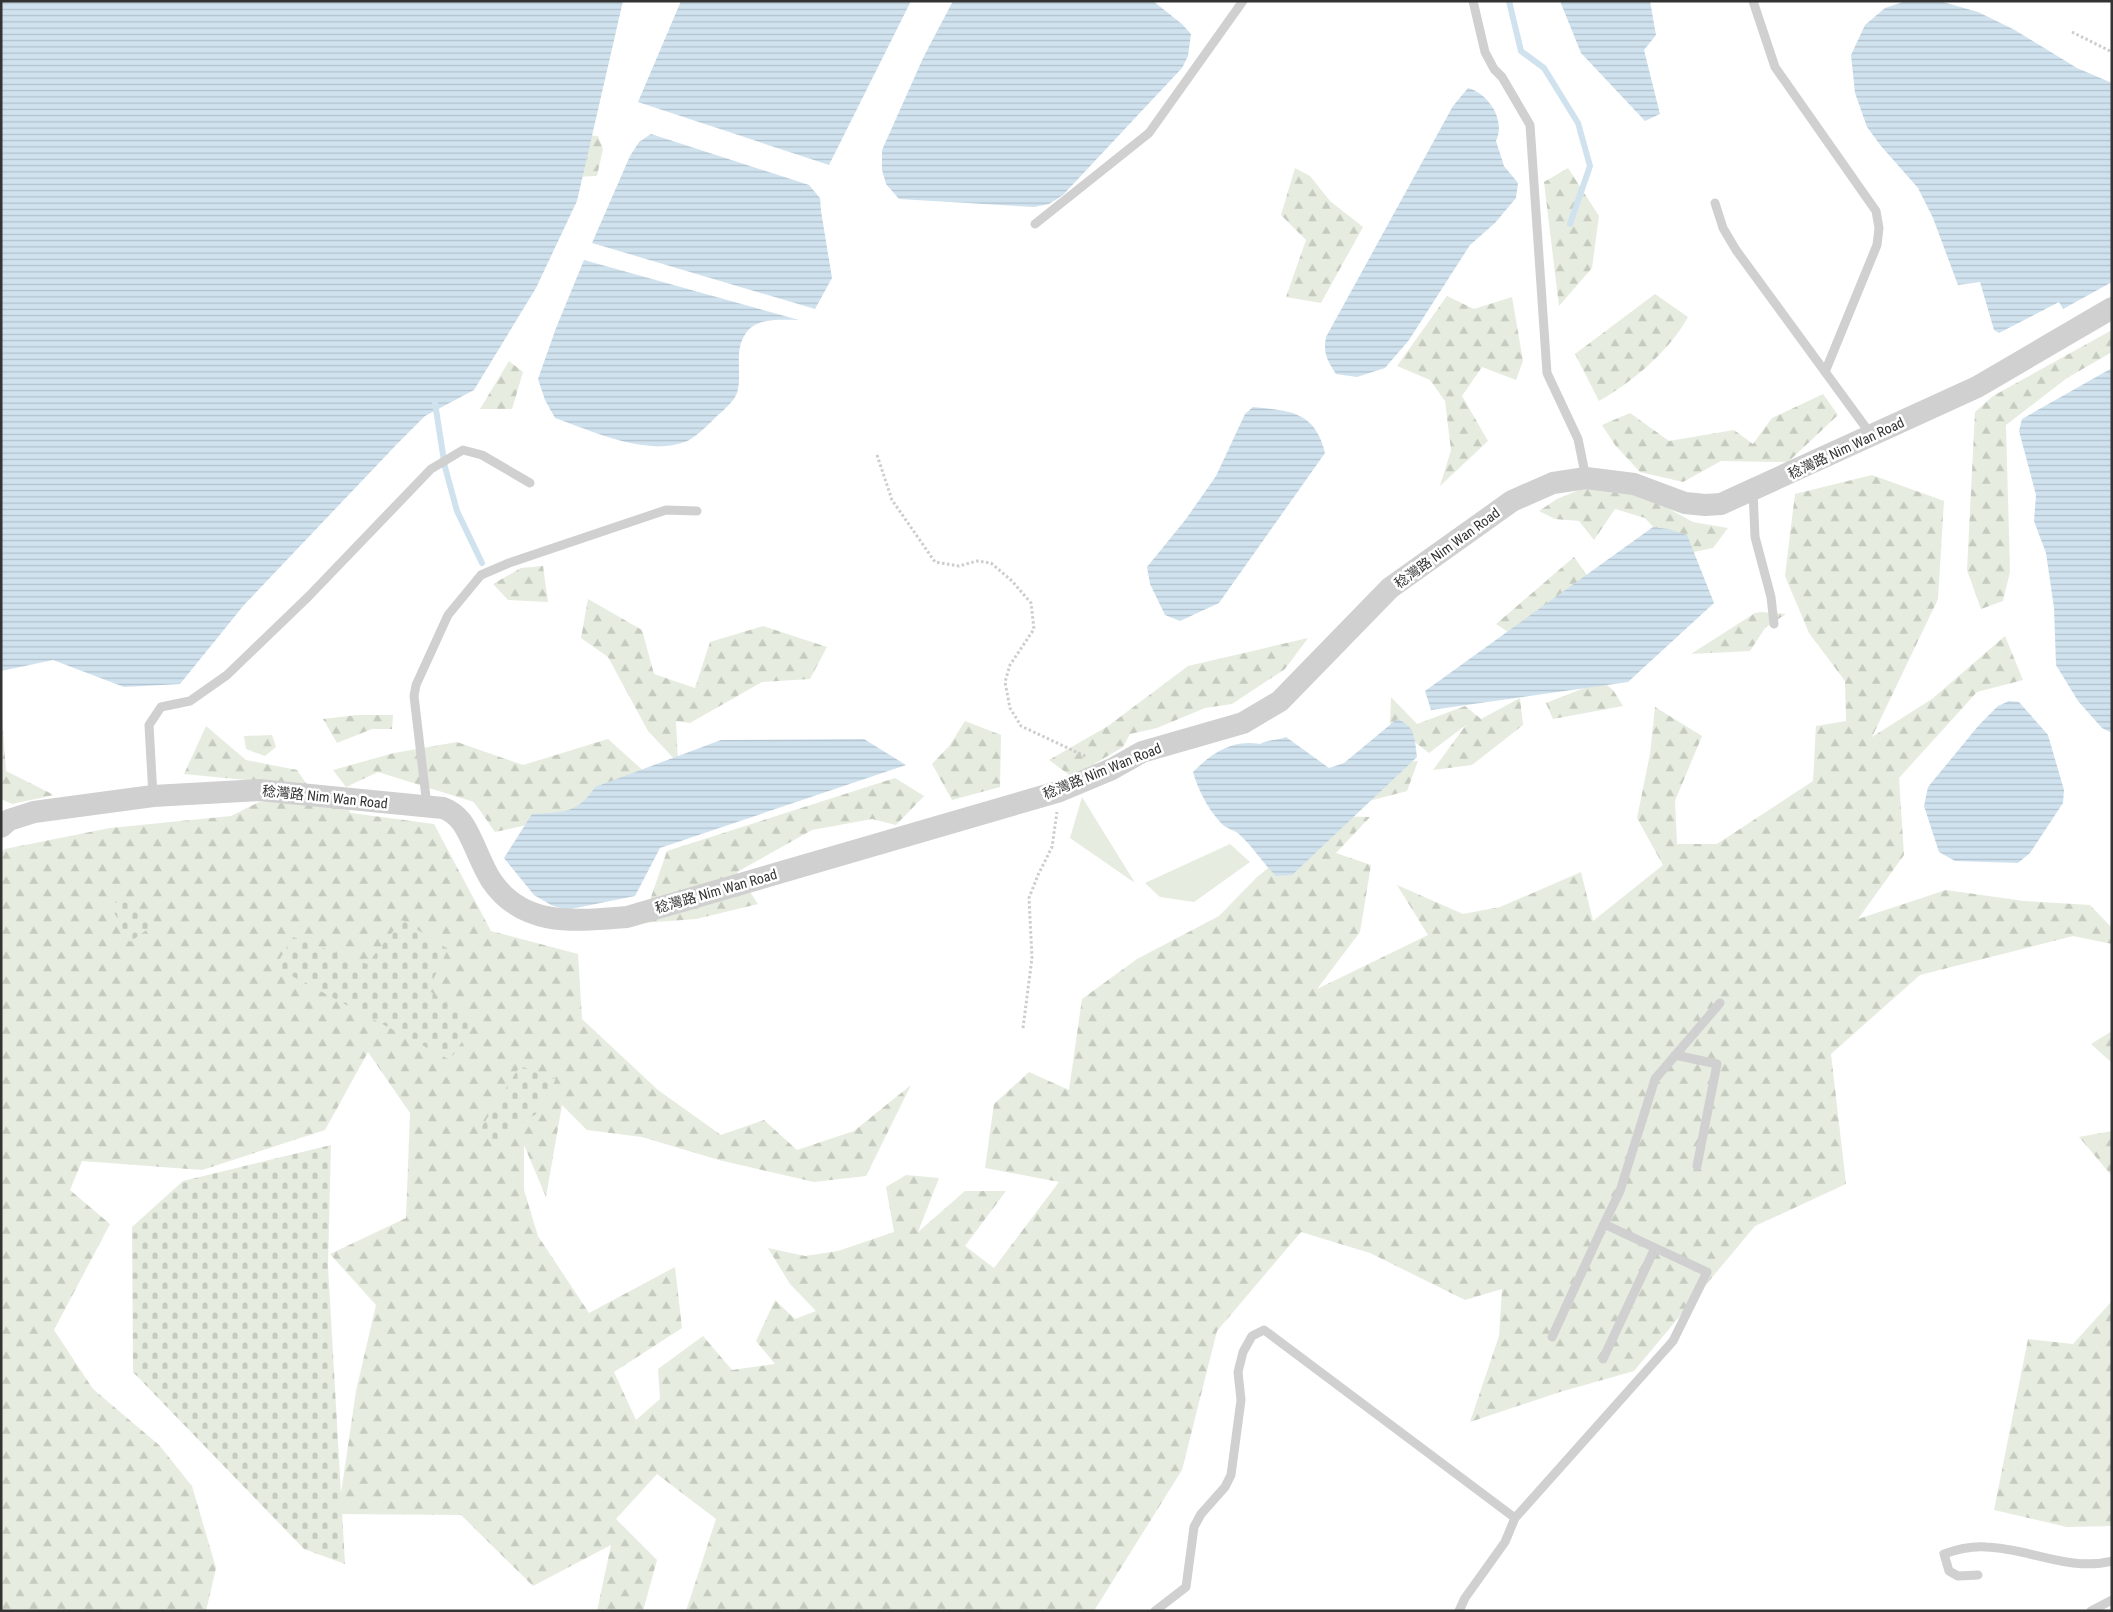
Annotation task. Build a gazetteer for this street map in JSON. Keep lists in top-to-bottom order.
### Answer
{
  "streets": {
    "street": ["稔灣路 Nim Wan Road"]
  }
}
